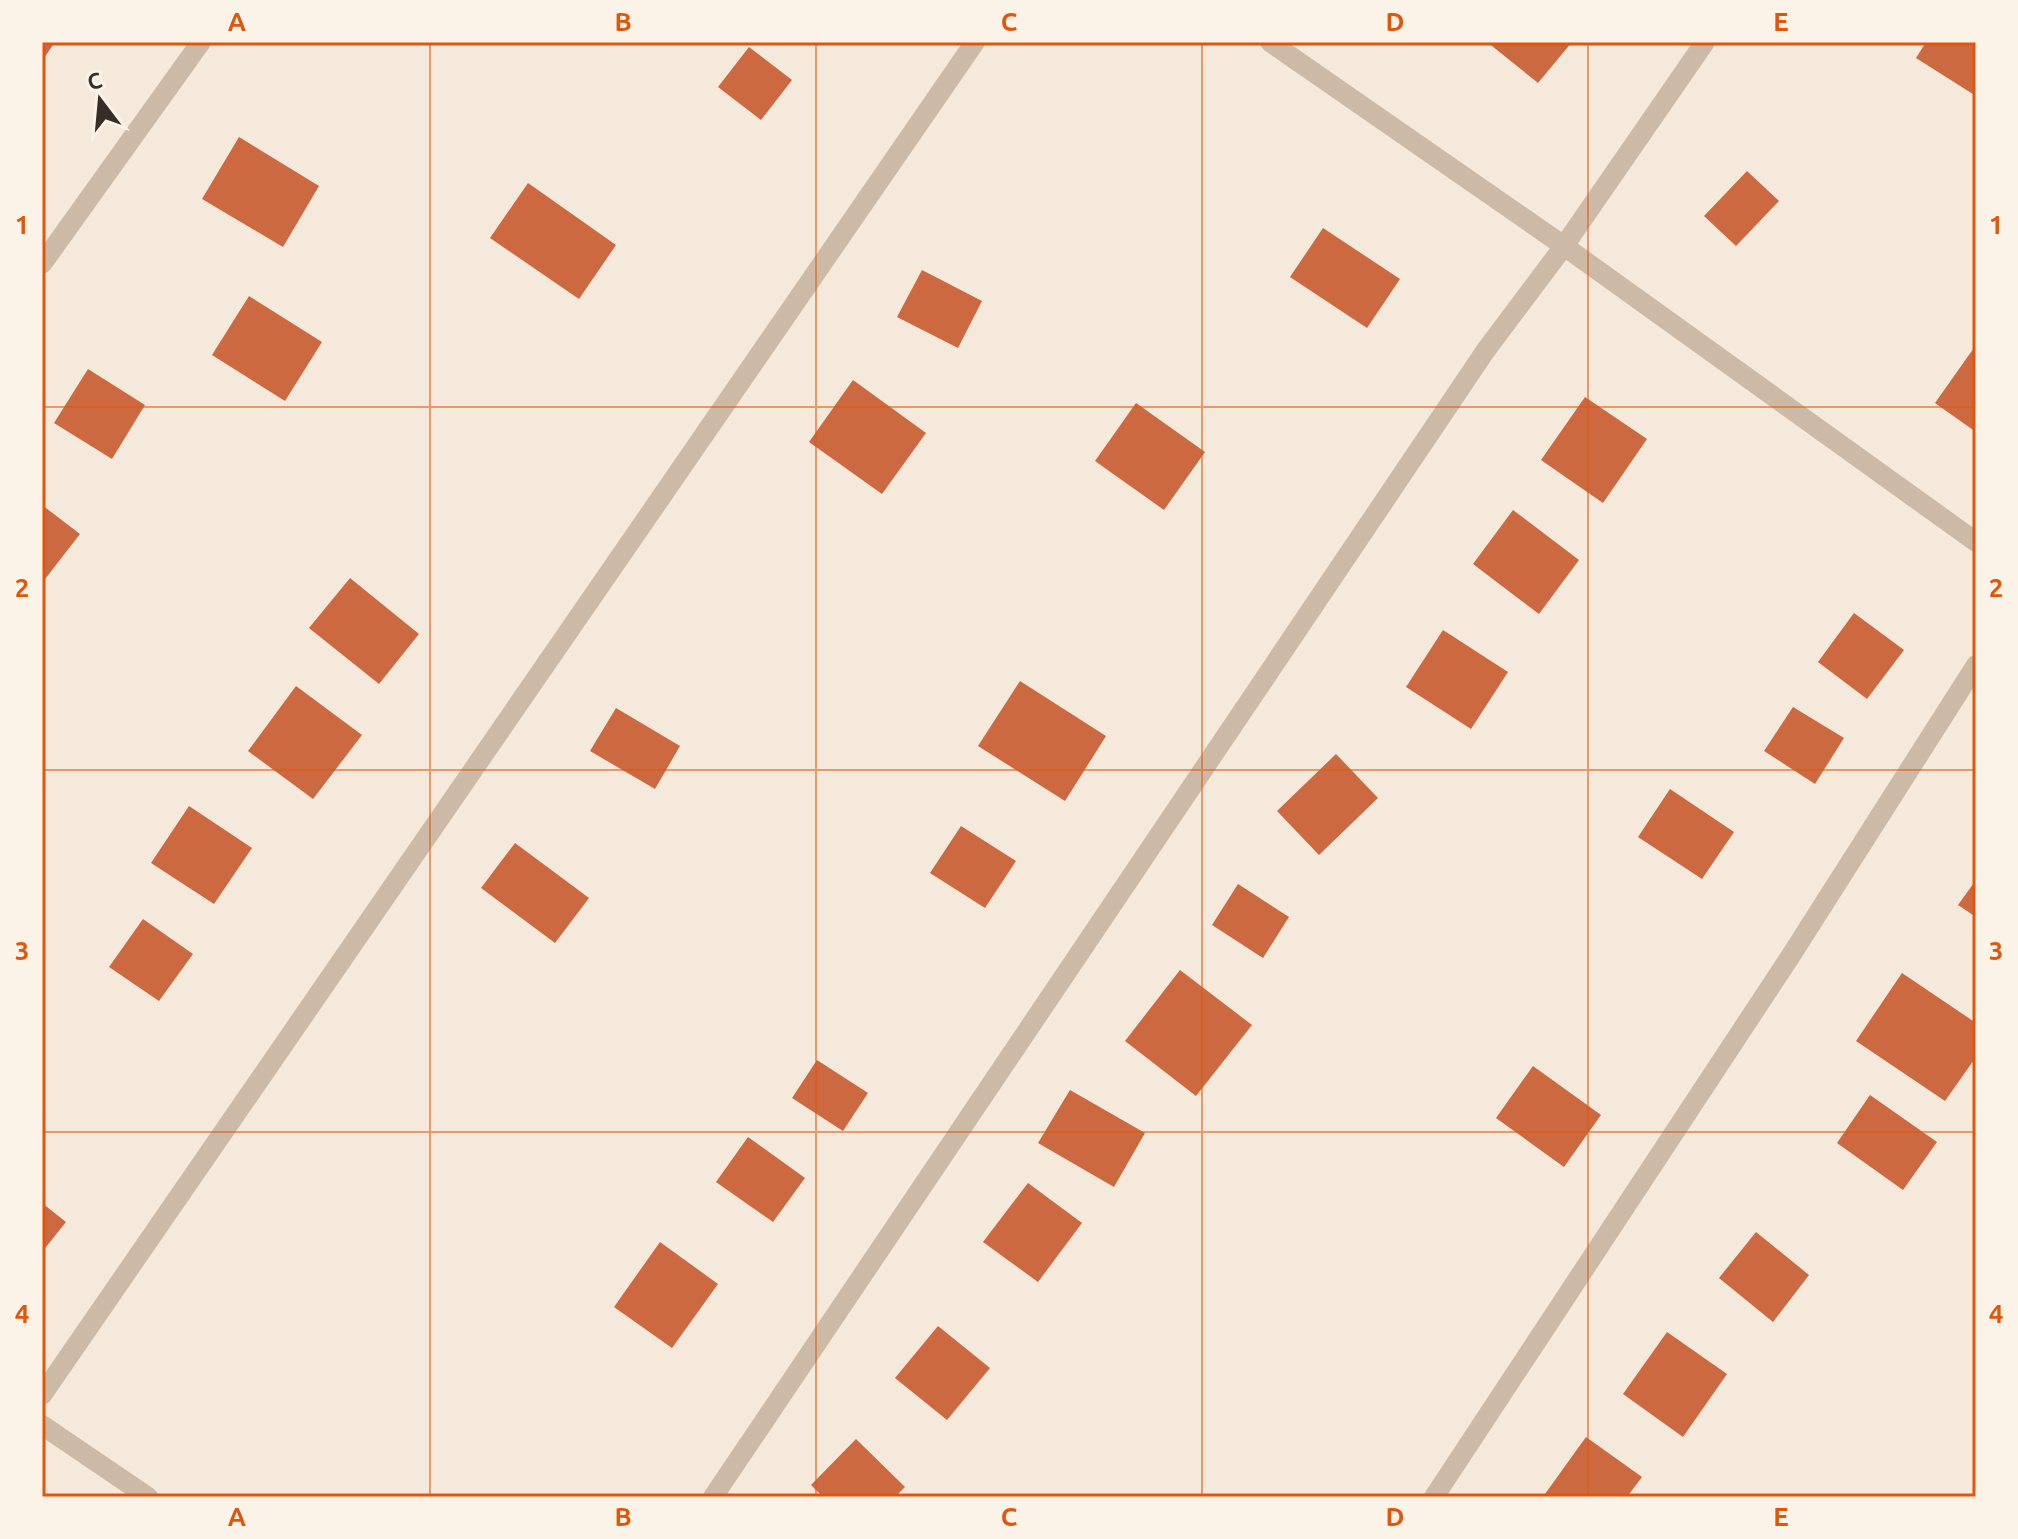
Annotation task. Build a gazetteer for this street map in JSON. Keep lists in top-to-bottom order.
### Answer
{
  "north": "top",
  "grid": {
    "columns": [
      "A",
      "B",
      "C",
      "D",
      "E"
    ],
    "rows": [
      "1",
      "2",
      "3",
      "4"
    ]
  }
}
